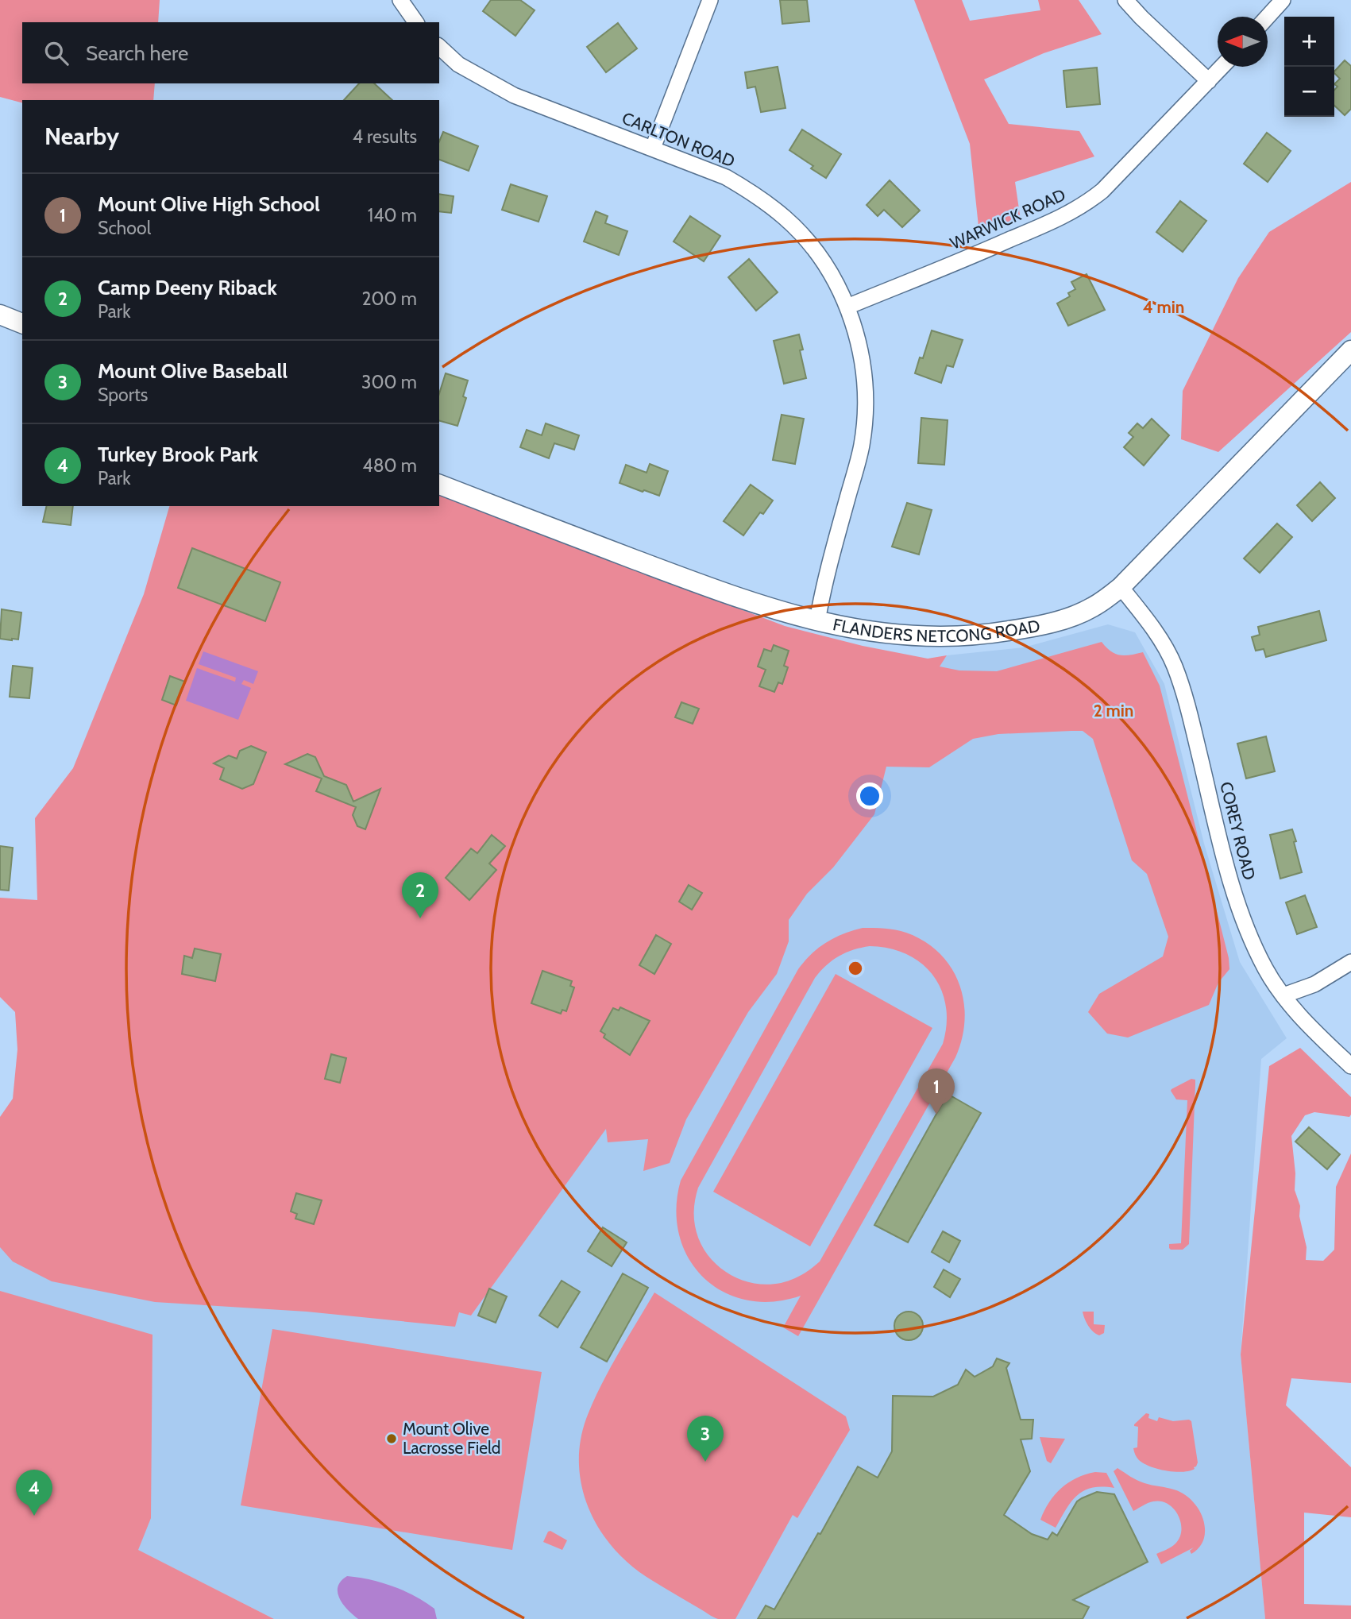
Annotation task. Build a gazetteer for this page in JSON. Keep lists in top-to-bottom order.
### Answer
{
  "streets": {
    "main road": ["FLANDERS NETCONG ROAD"],
    "street": ["CARLTON ROAD", "WARWICK ROAD", "COREY ROAD"]
  },
  "crossings": [
    ["CARLTON ROAD", "WARWICK ROAD"],
    ["CARLTON ROAD", "FLANDERS NETCONG ROAD"],
    ["FLANDERS NETCONG ROAD", "COREY ROAD"]
  ],
  "places": ["Mount Olive Lacrosse Field"],
  "north": "left",
  "page": {
    "map_buttons": ["+", "−"],
    "search": "Search here",
    "heading": ["Nearby", "4 results"],
    "list": [
      {
        "mark": "1",
        "name": "Mount Olive High School",
        "note": "School",
        "value": "140 m"
      },
      {
        "mark": "2",
        "name": "Camp Deeny Riback",
        "note": "Park",
        "value": "200 m"
      },
      {
        "mark": "3",
        "name": "Mount Olive Baseball",
        "note": "Sports",
        "value": "300 m"
      },
      {
        "mark": "4",
        "name": "Turkey Brook Park",
        "note": "Park",
        "value": "480 m"
      }
    ],
    "pins": [
      "2",
      "1",
      "3",
      "4"
    ]
  },
  "rings": ["4 min", "2 min"]
}
